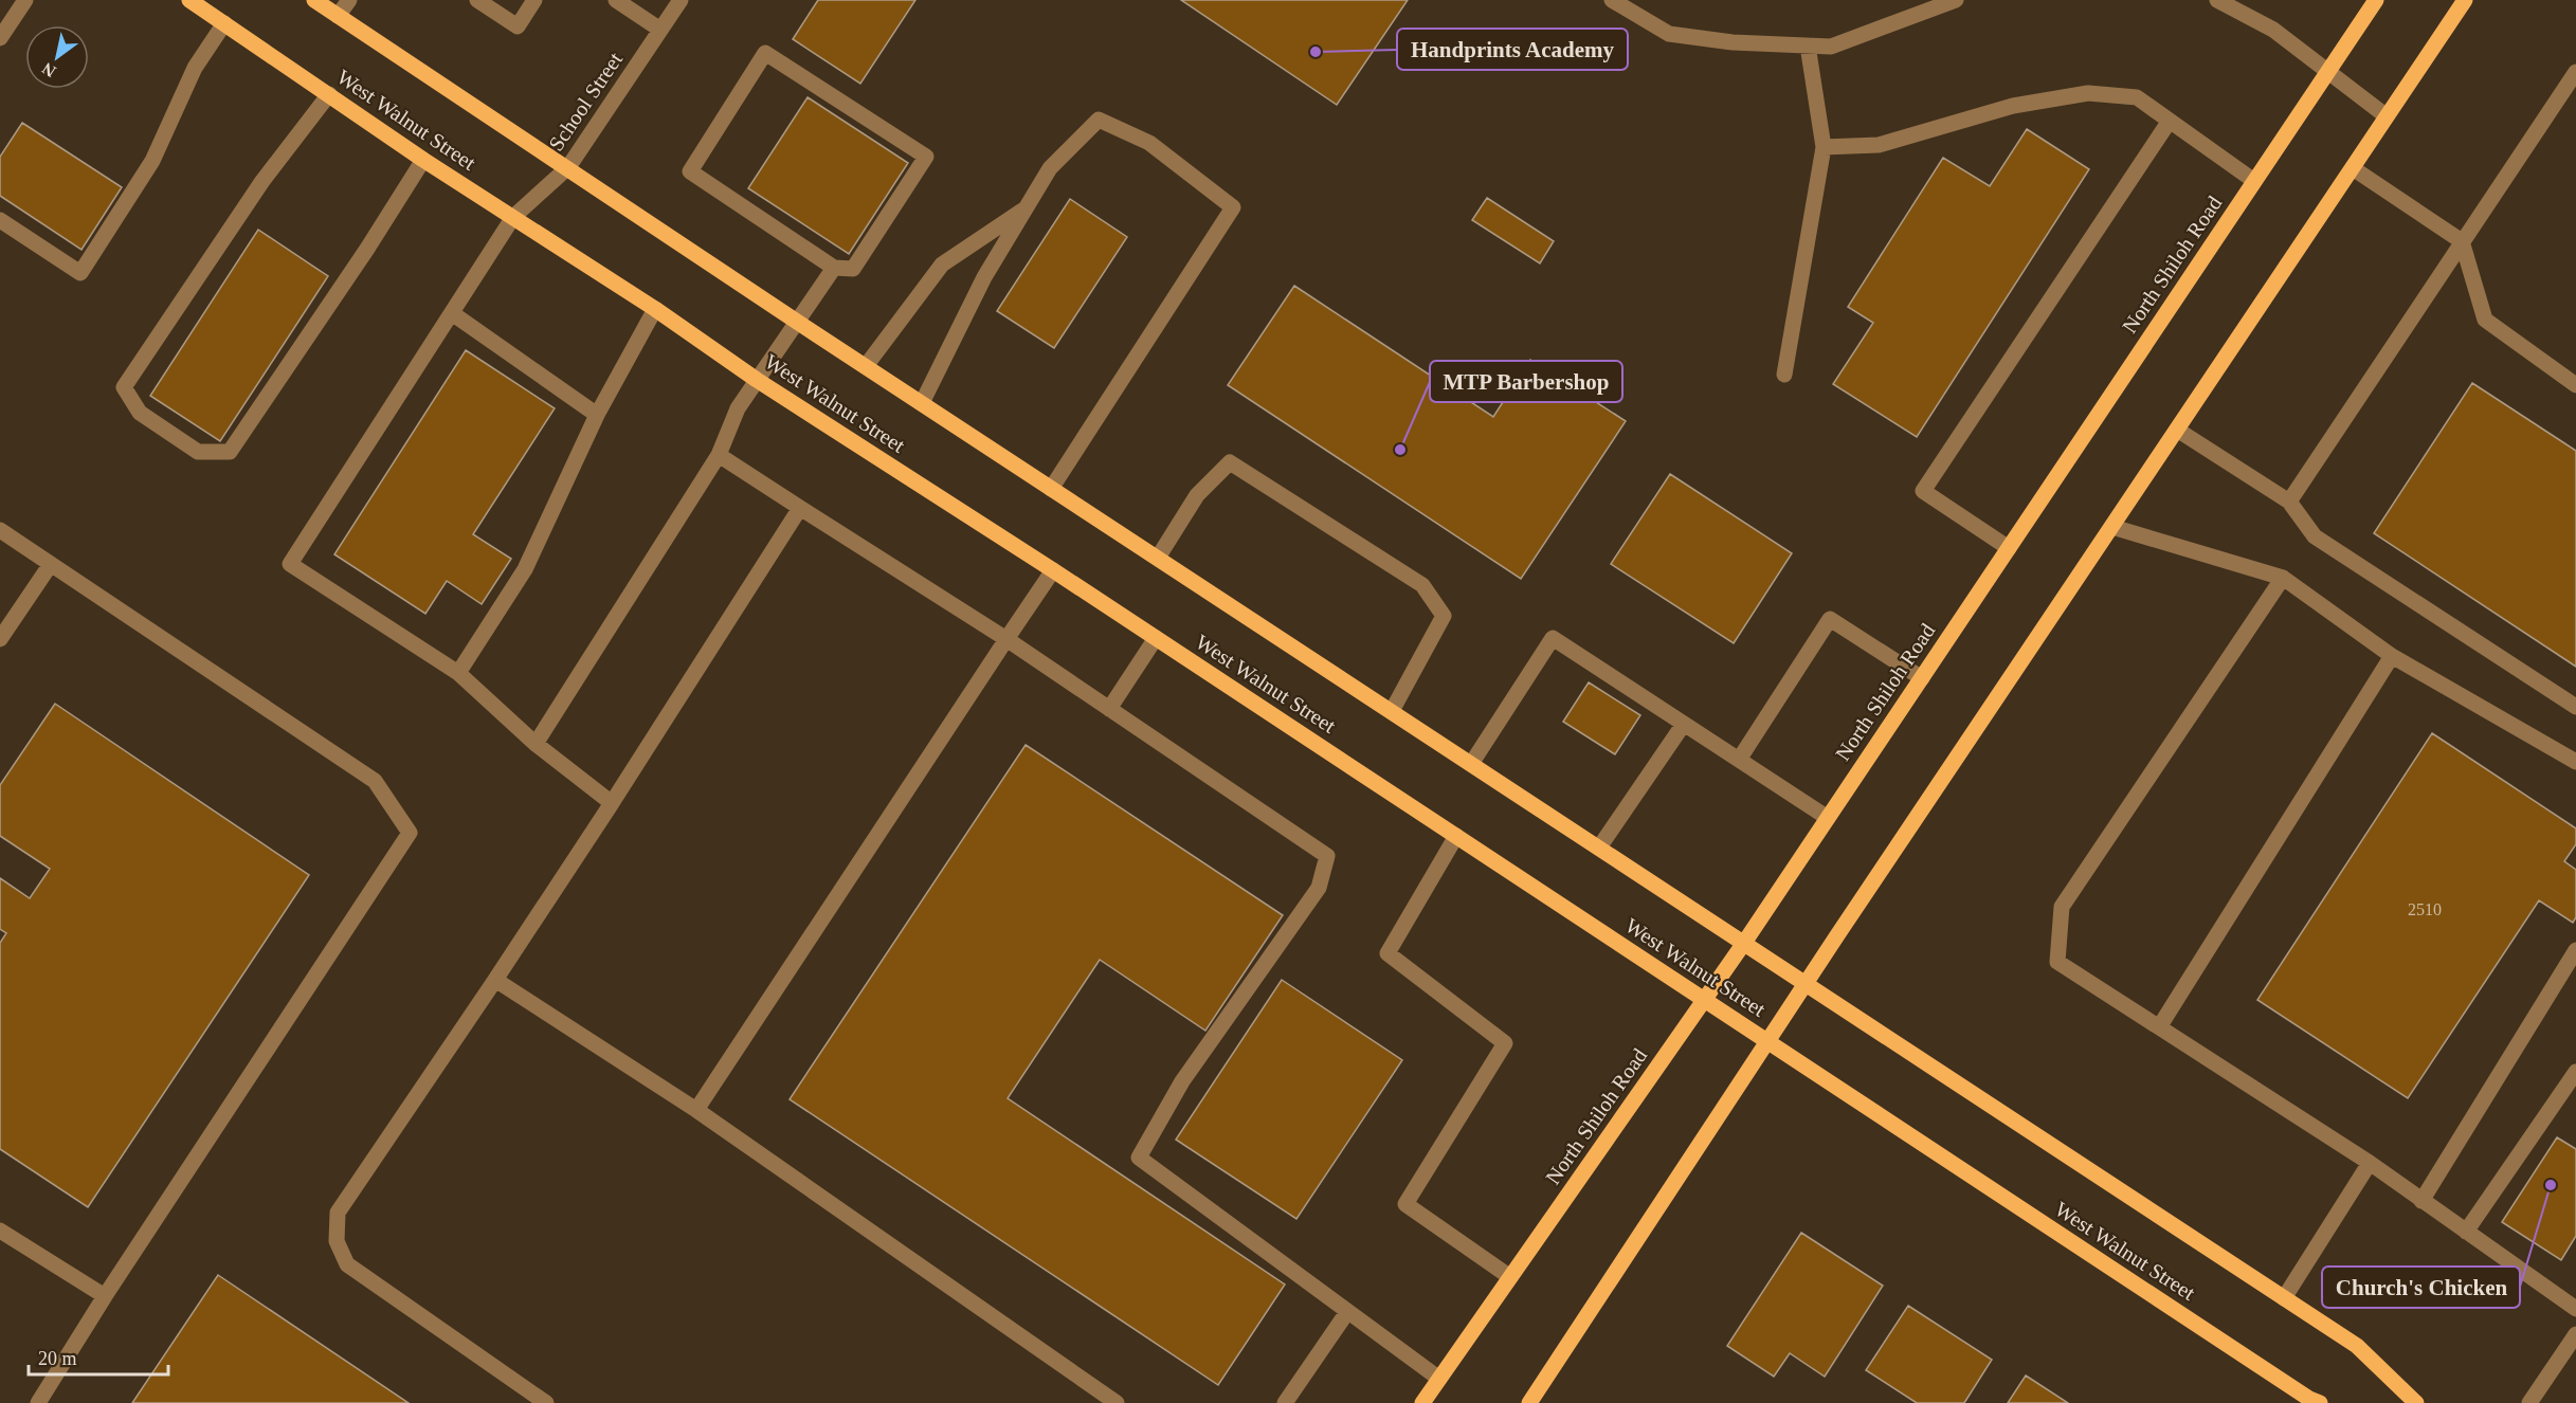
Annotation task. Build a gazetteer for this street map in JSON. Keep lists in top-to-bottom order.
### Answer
{
  "streets": {
    "main road": ["West Walnut Street", "North Shiloh Road"],
    "street": ["School Street"]
  },
  "crossings": [
    ["School Street", "West Walnut Street"],
    ["West Walnut Street", "North Shiloh Road"]
  ],
  "places": ["Handprints Academy", "MTP Barbershop", "Church's Chicken"],
  "house_numbers": ["2510"],
  "scale_bar": "20 m",
  "north": "bottom left"
}
